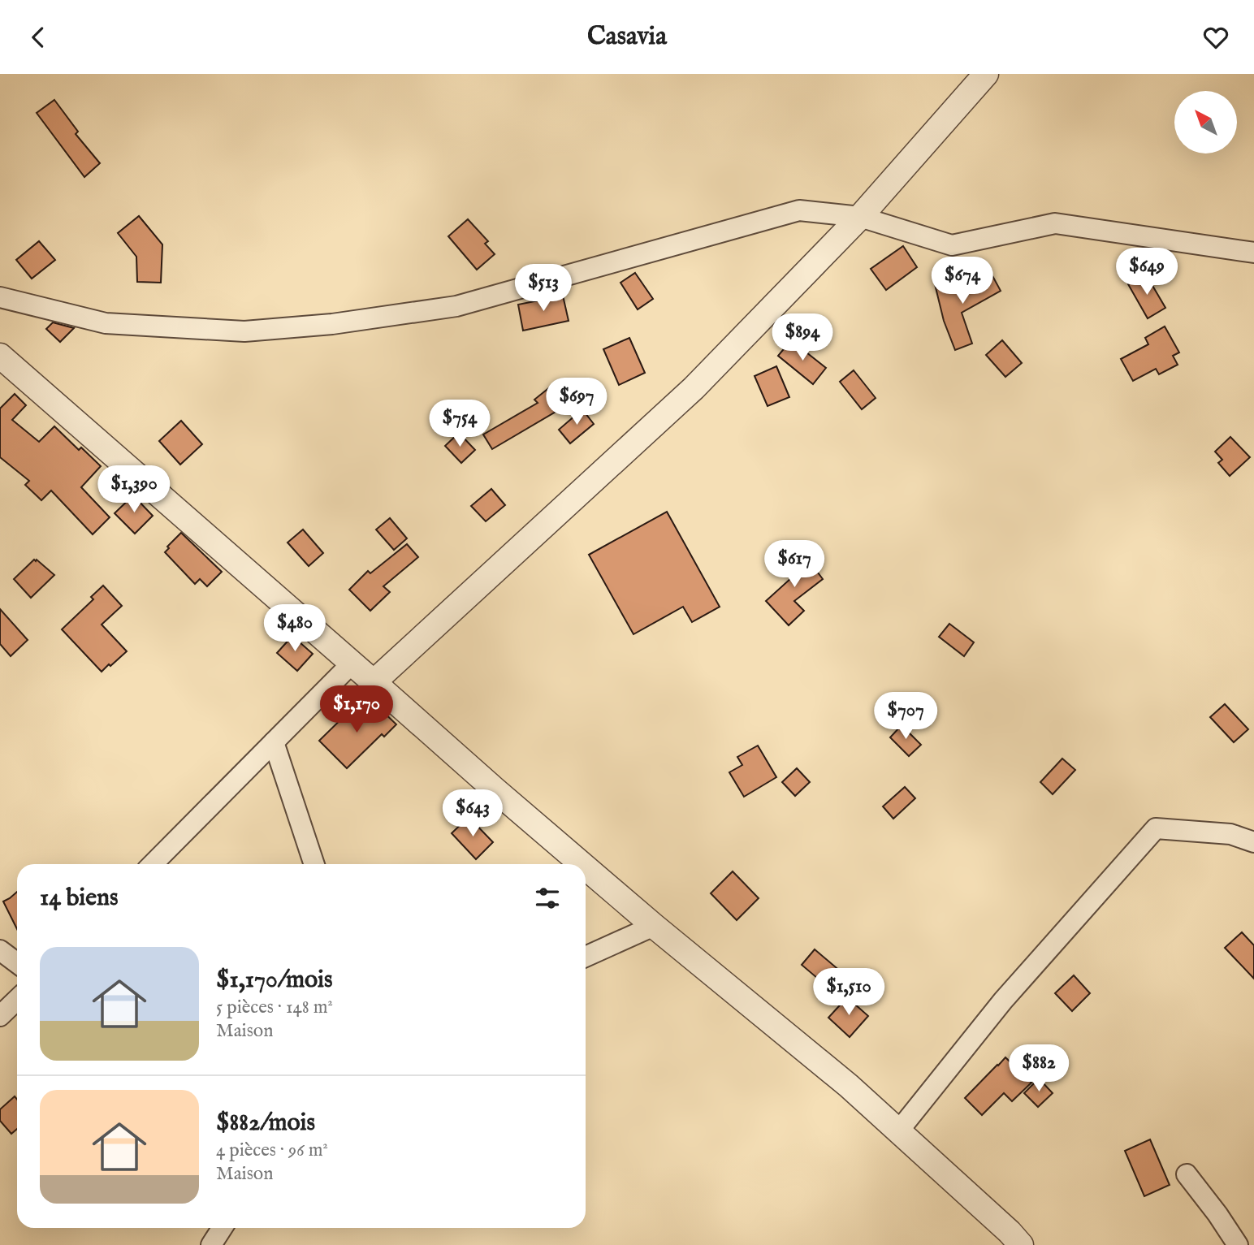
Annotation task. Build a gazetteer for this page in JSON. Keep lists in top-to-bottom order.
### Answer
{
  "north": "top left",
  "page": {
    "header": "Casavia",
    "price": [
      "$649",
      "$674",
      "$513",
      "$894",
      "$697",
      "$754",
      "$1,390",
      "$617",
      "$480",
      "$1,170",
      "$707",
      "$643",
      "$1,510",
      "$882"
    ],
    "heading": "14 biens",
    "list": [
      {
        "name": "$1,170/mois",
        "note": "5 pièces · 148 m² · Maison"
      },
      {
        "name": "$882/mois",
        "note": "4 pièces · 96 m² · Maison"
      }
    ]
  }
}
